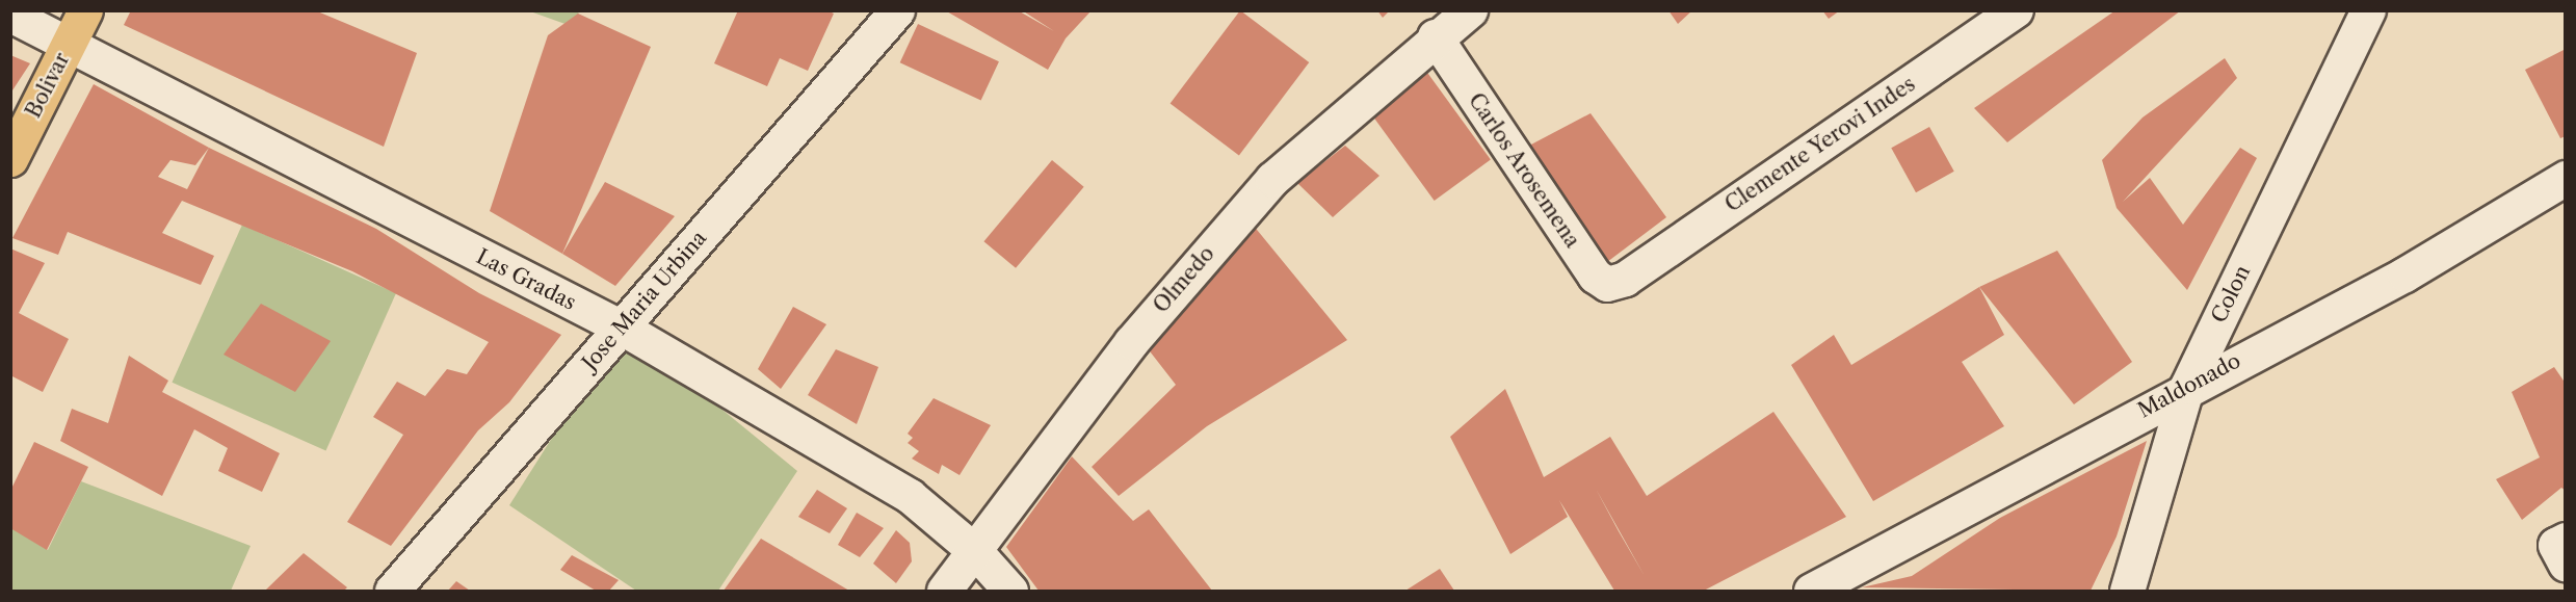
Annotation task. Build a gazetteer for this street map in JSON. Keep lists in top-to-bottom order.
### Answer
{
  "streets": {
    "main road": ["Bolivar"],
    "street": [
      "Clemente Yerovi Indes",
      "Carlos Arosemena",
      "Las Gradas",
      "Olmedo",
      "Colon",
      "Jose Maria Urbina",
      "Maldonado"
    ]
  },
  "crossings": [
    ["Bolivar", "Las Gradas"],
    ["Clemente Yerovi Indes", "Carlos Arosemena"],
    ["Carlos Arosemena", "Olmedo"],
    ["Las Gradas", "Olmedo"],
    ["Las Gradas", "Jose Maria Urbina"],
    ["Colon", "Maldonado"]
  ]
}
